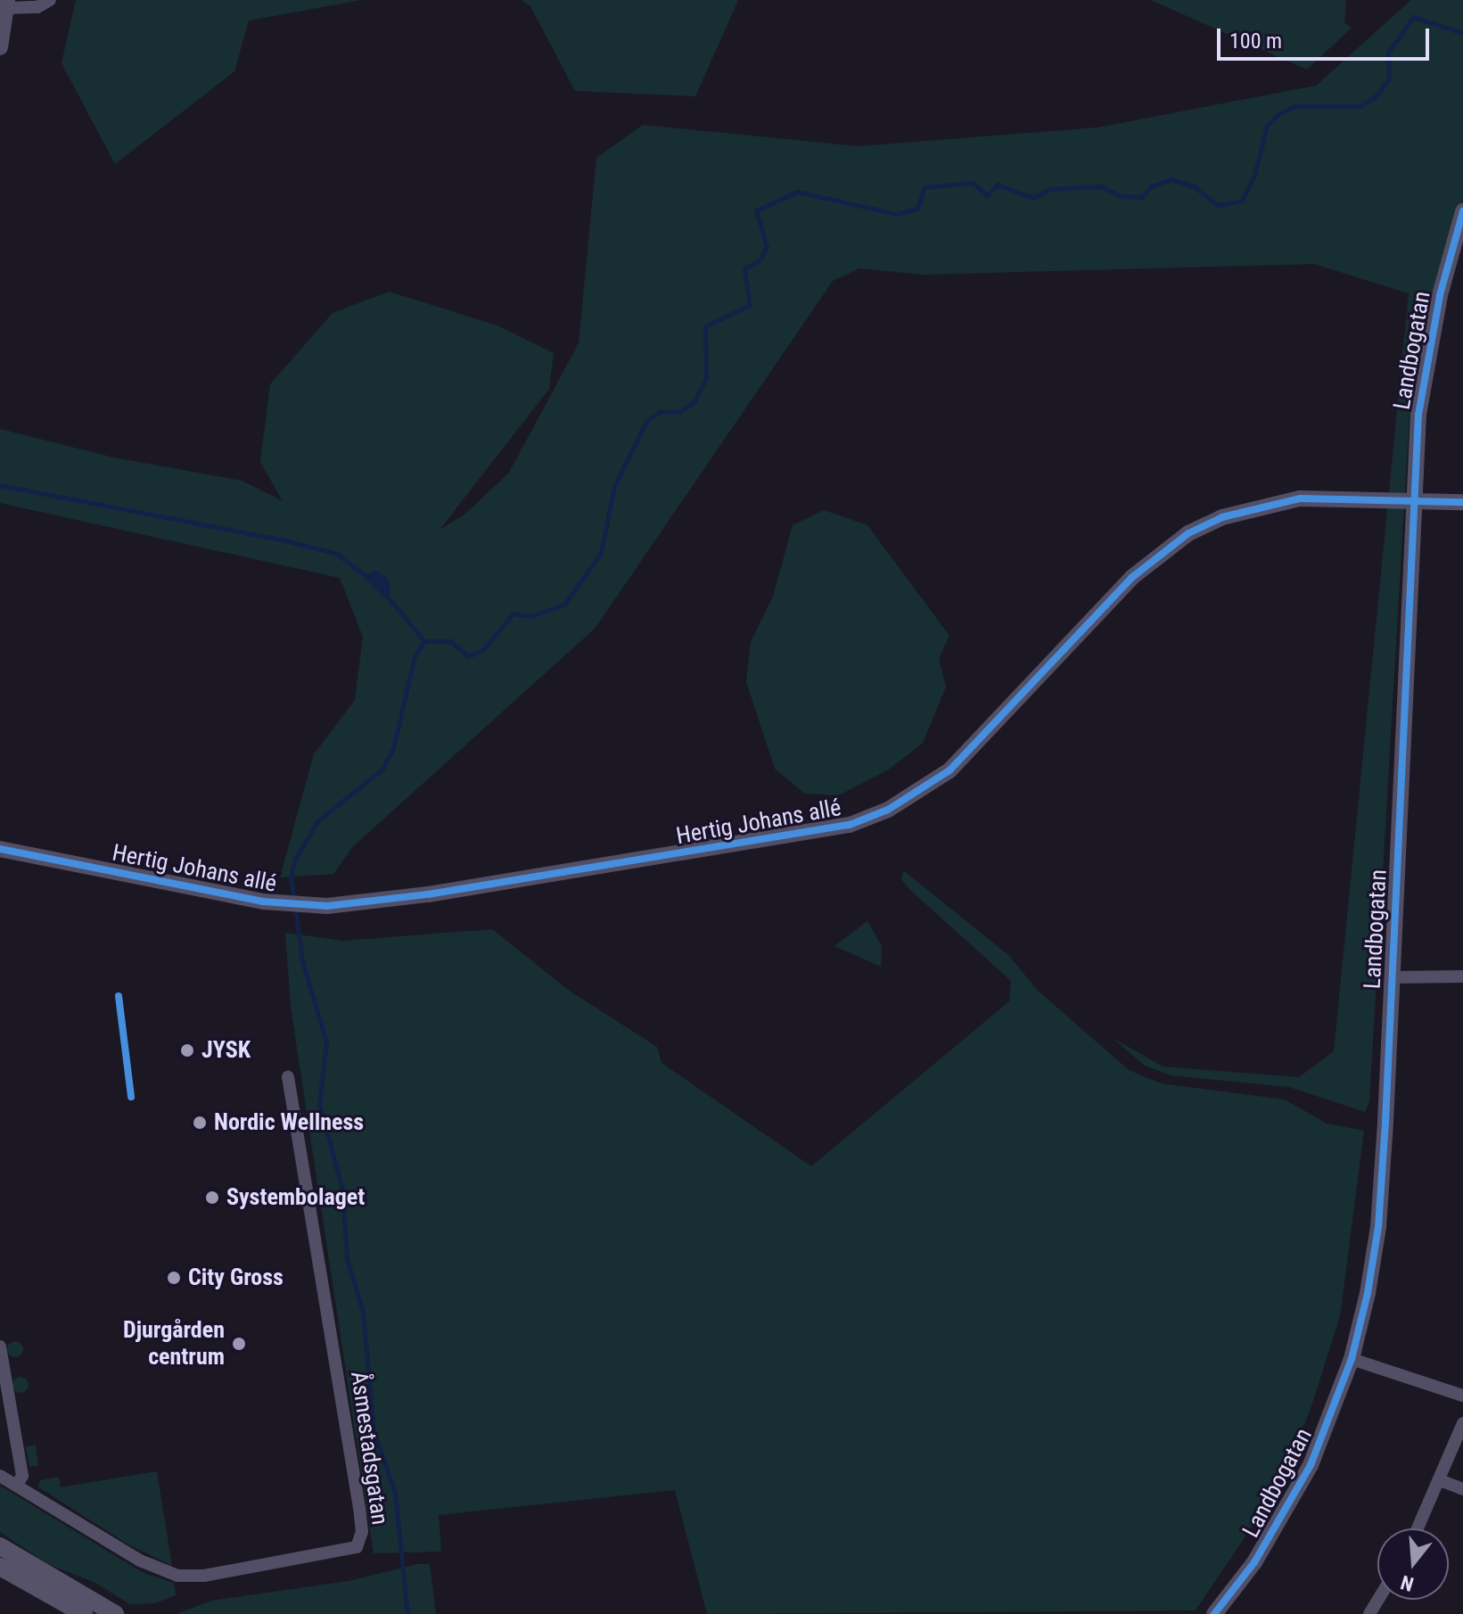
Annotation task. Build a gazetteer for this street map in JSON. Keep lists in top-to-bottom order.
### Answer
{
  "streets": {
    "street": ["Landbogatan", "Hertig Johans allé", "Åsmestadsgatan"]
  },
  "crossings": [
    ["Landbogatan", "Hertig Johans allé"]
  ],
  "places": [
    "JYSK",
    "Nordic Wellness",
    "Systembolaget",
    "City Gross",
    "Djurgården centrum"
  ],
  "scale_bar": "100 m",
  "north": "bottom"
}
